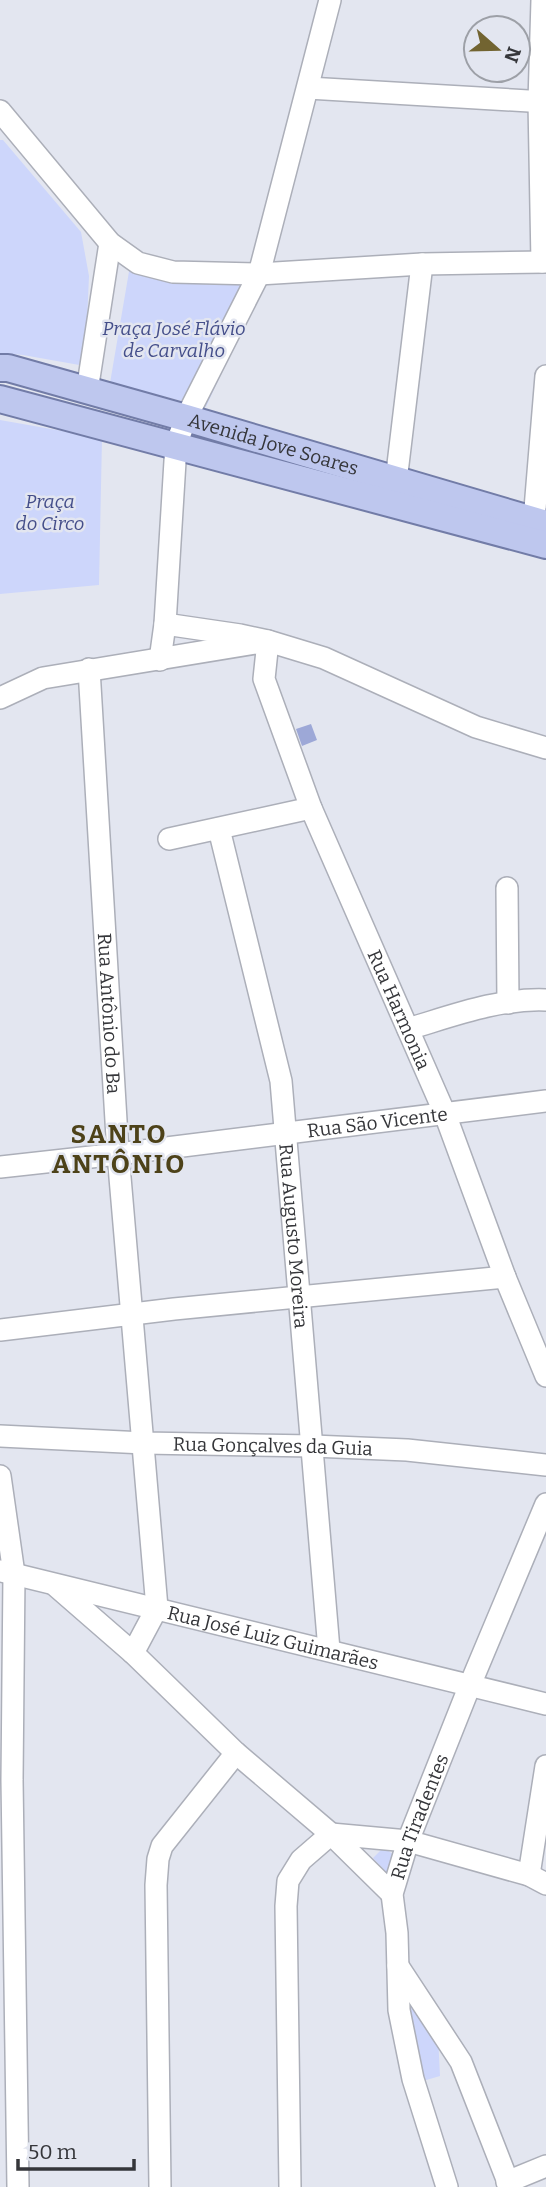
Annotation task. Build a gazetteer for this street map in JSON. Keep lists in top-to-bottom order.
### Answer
{
  "streets": {
    "main road": ["Avenida Jove Soares"],
    "street": [
      "Rua Harmonia",
      "Rua Antônio do Ba",
      "Rua São Vicente",
      "Rua Augusto Moreira",
      "Rua Gonçalves da Guia",
      "Rua José Luiz Guimarães",
      "Rua Tiradentes"
    ]
  },
  "crossings": [
    ["Rua Harmonia", "Rua São Vicente"],
    ["Rua Antônio do Ba", "Rua São Vicente"],
    ["Rua Antônio do Ba", "Rua Gonçalves da Guia"],
    ["Rua Antônio do Ba", "Rua José Luiz Guimarães"],
    ["Rua São Vicente", "Rua Augusto Moreira"],
    ["Rua Augusto Moreira", "Rua Gonçalves da Guia"],
    ["Rua Augusto Moreira", "Rua José Luiz Guimarães"],
    ["Rua José Luiz Guimarães", "Rua Tiradentes"]
  ],
  "districts": ["SANTO ANTÔNIO"],
  "parks": ["Praça José Flávio de Carvalho", "Praça do Circo"],
  "scale_bar": "50 m",
  "north": "right"
}
